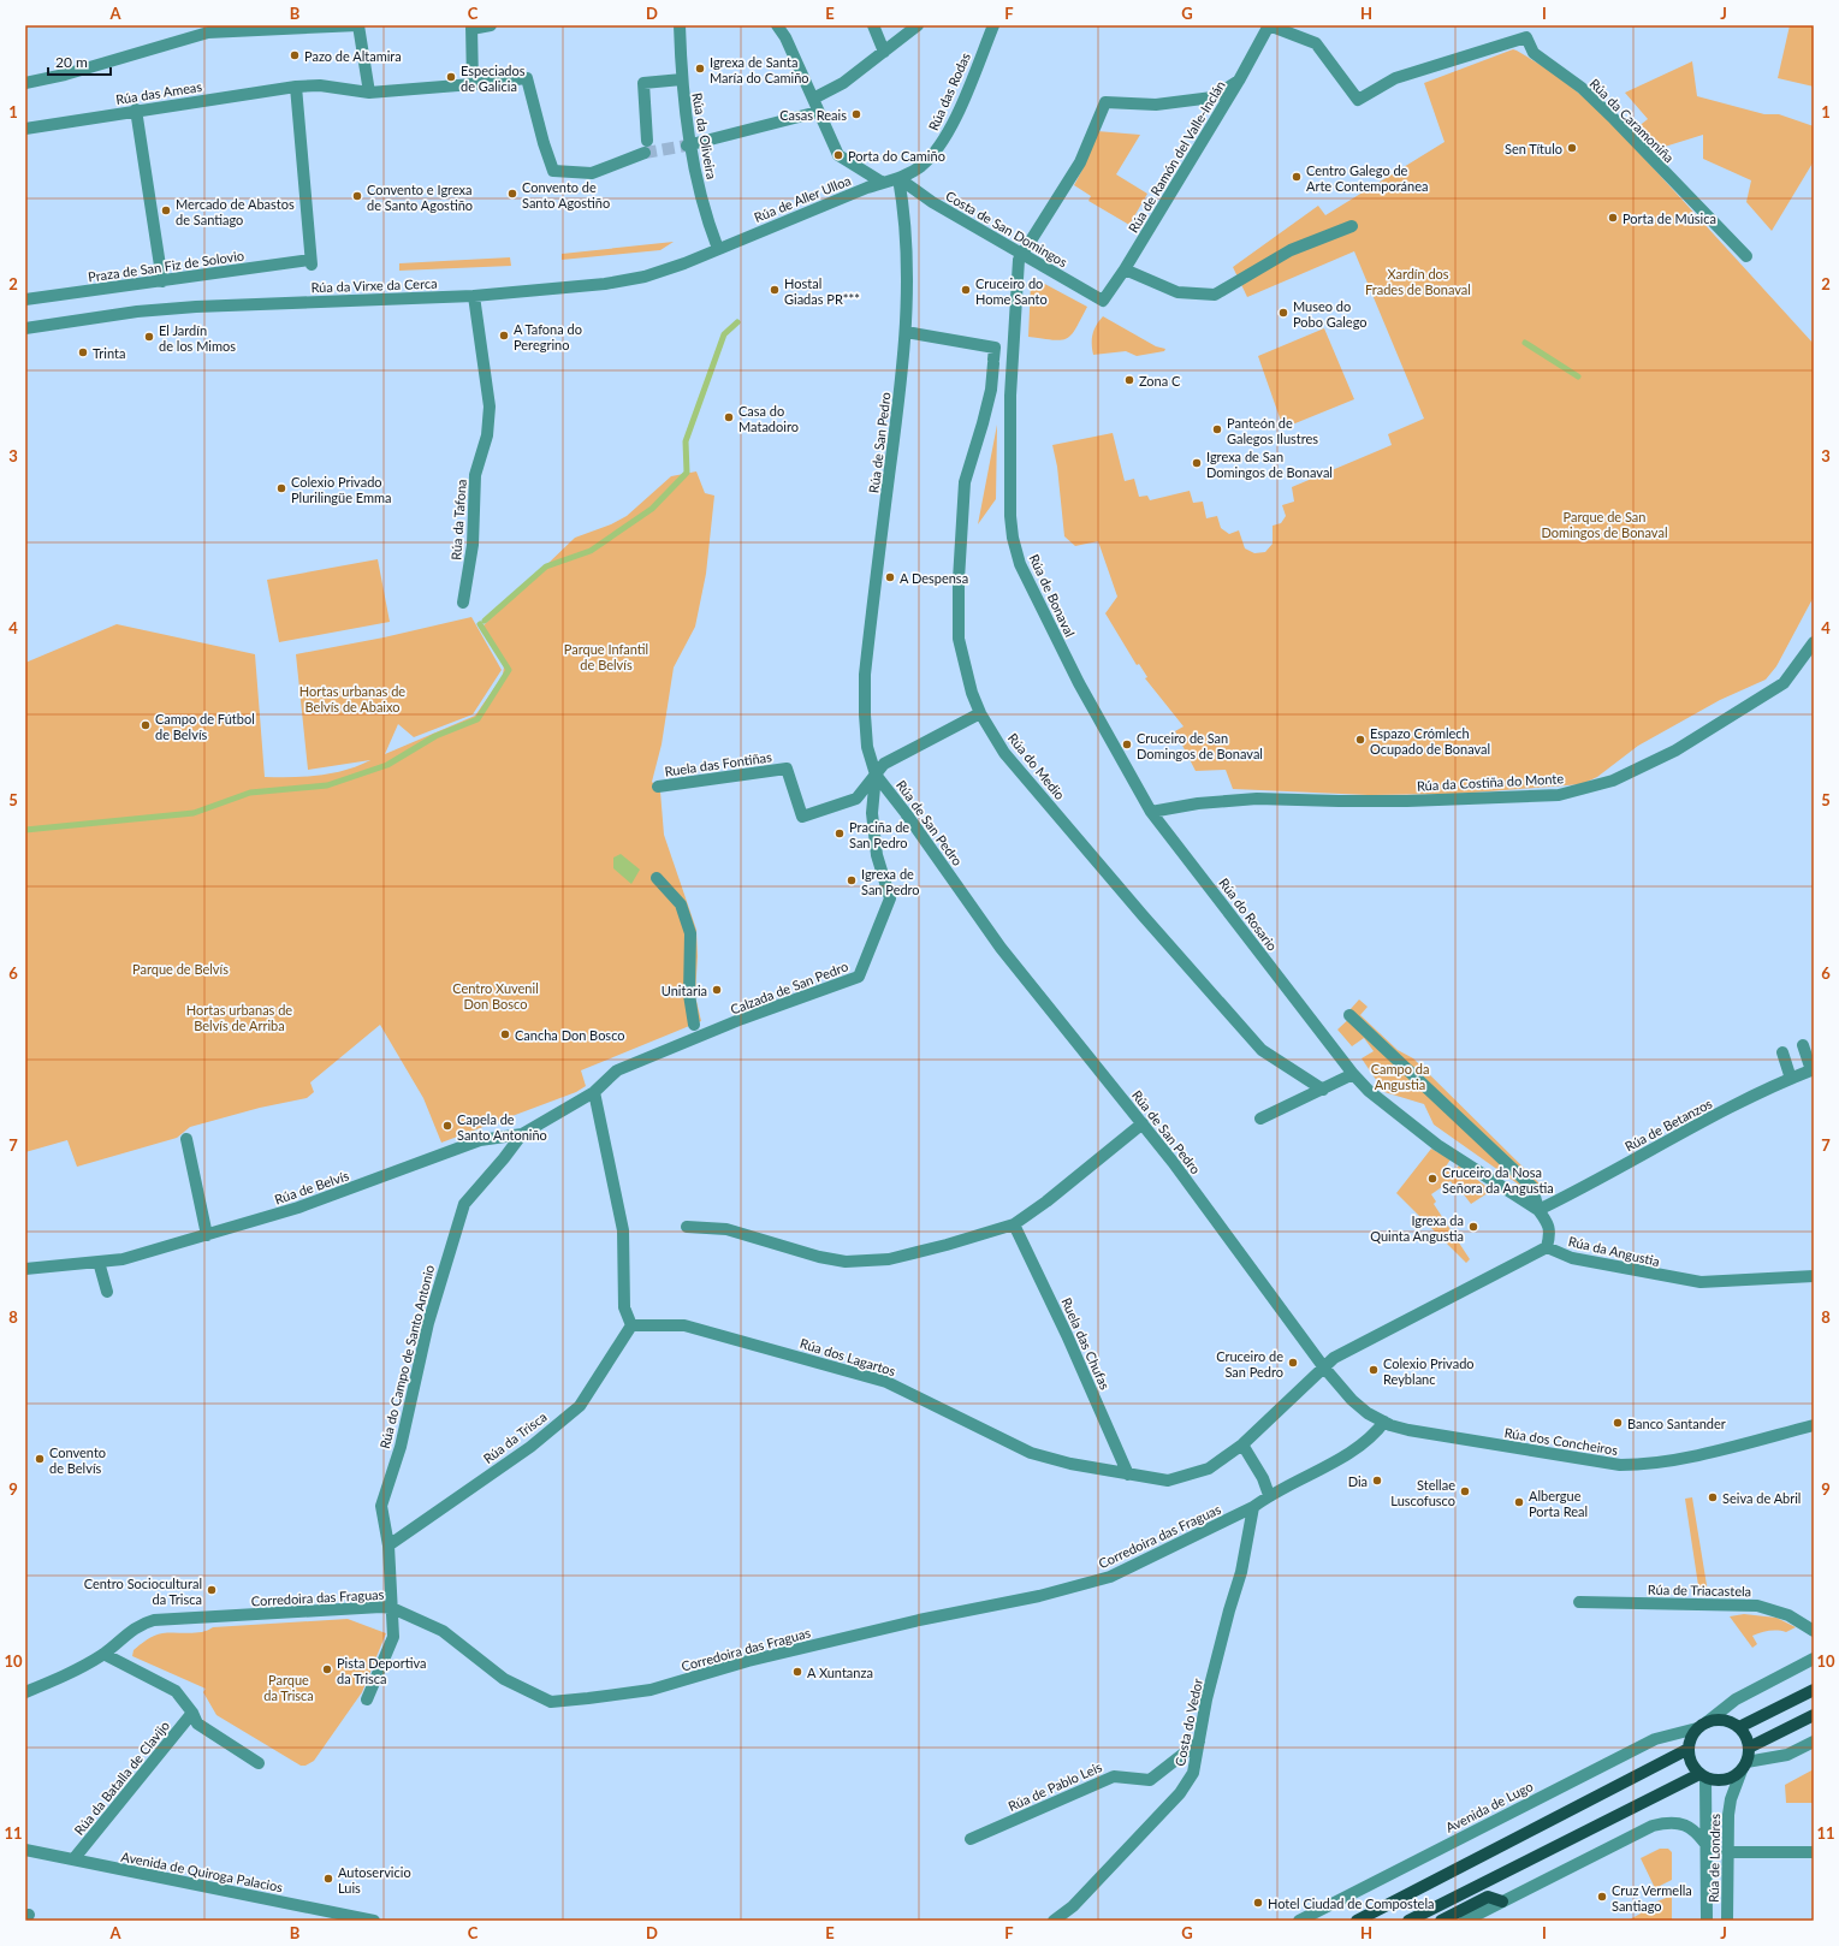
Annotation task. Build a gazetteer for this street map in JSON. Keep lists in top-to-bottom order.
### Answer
{
  "streets": {
    "street": [
      "Rúa das Rodas",
      "Rúa das Ameas",
      "Rúa da Caramoniña",
      "Rúa da Oliveira",
      "Rúa de Ramón del Valle-Inclán",
      "Rúa de Aller Ulloa",
      "Costa de San Domingos",
      "Praza de San Fiz de Solovio",
      "Rúa da Virxe da Cerca",
      "Rúa de San Pedro",
      "Rúa da Tafona",
      "Rúa de Bonaval",
      "Ruela das Fontiñas",
      "Rúa do Medio",
      "Rúa da Costiña do Monte",
      "Rúa do Rosario",
      "Calzada de San Pedro",
      "Rúa de Betanzos",
      "Rúa de Belvís",
      "Rúa da Angustia",
      "Ruela das Chufas",
      "Rúa do Campo de Santo Antonio",
      "Rúa dos Lagartos",
      "Rúa da Trisca",
      "Rúa dos Concheiros",
      "Corredoira das Fraguas",
      "Rúa de Triacastela",
      "Costa do Vedor",
      "Rúa da Batalla de Clavijo",
      "Rúa de Pablo Leis",
      "Avenida de Lugo",
      "Rúa de Londres",
      "Avenida de Quiroga Palacios"
    ]
  },
  "crossings": [
    ["Rúa das Rodas", "Rúa de Aller Ulloa"],
    ["Rúa das Rodas", "Costa de San Domingos"],
    ["Rúa das Rodas", "Rúa de San Pedro"],
    ["Rúa das Ameas", "Rúa da Oliveira"],
    ["Rúa das Ameas", "Praza de San Fiz de Solovio"],
    ["Rúa da Caramoniña", "Rúa de Ramón del Valle-Inclán"],
    ["Rúa da Oliveira", "Rúa de Aller Ulloa"],
    ["Rúa da Oliveira", "Rúa da Virxe da Cerca"],
    ["Rúa de Ramón del Valle-Inclán", "Costa de San Domingos"],
    ["Rúa de Aller Ulloa", "Costa de San Domingos"],
    ["Rúa de Aller Ulloa", "Rúa da Virxe da Cerca"],
    ["Rúa de Aller Ulloa", "Rúa de San Pedro"],
    ["Costa de San Domingos", "Rúa de San Pedro"],
    ["Costa de San Domingos", "Rúa de Bonaval"],
    ["Rúa da Virxe da Cerca", "Rúa da Tafona"],
    ["Rúa de San Pedro", "Ruela das Fontiñas"],
    ["Rúa de San Pedro", "Rúa do Medio"],
    ["Rúa de San Pedro", "Calzada de San Pedro"],
    ["Rúa de San Pedro", "Rúa da Angustia"],
    ["Rúa de San Pedro", "Rúa dos Concheiros"],
    ["Rúa de Bonaval", "Rúa da Costiña do Monte"],
    ["Rúa de Bonaval", "Rúa do Rosario"],
    ["Ruela das Fontiñas", "Calzada de San Pedro"],
    ["Rúa da Costiña do Monte", "Rúa do Rosario"],
    ["Rúa do Rosario", "Rúa de Betanzos"],
    ["Calzada de San Pedro", "Rúa de Belvís"],
    ["Rúa de Belvís", "Rúa do Campo de Santo Antonio"],
    ["Rúa da Angustia", "Rúa dos Lagartos"],
    ["Rúa da Angustia", "Rúa dos Concheiros"],
    ["Ruela das Chufas", "Rúa dos Lagartos"],
    ["Rúa do Campo de Santo Antonio", "Rúa da Trisca"],
    ["Rúa do Campo de Santo Antonio", "Corredoira das Fraguas"],
    ["Rúa dos Lagartos", "Rúa da Trisca"],
    ["Rúa dos Concheiros", "Corredoira das Fraguas"],
    ["Corredoira das Fraguas", "Costa do Vedor"],
    ["Costa do Vedor", "Rúa de Pablo Leis"],
    ["Rúa da Batalla de Clavijo", "Avenida de Quiroga Palacios"],
    ["Avenida de Lugo", "Rúa de Londres"]
  ],
  "parks": [
    "Xardín dos Frades de Bonaval",
    "Parque de San Domingos de Bonaval",
    "Parque Infantil de Belvís",
    "Hortas urbanas de Belvís de Abaixo",
    "Parque de Belvís",
    "Centro Xuvenil Don Bosco",
    "Hortas urbanas de Belvís de Arriba",
    "Campo da Angustia",
    "Parque da Trisca"
  ],
  "places": [
    "Pazo de Altamira",
    "Igrexa de Santa María do Camiño",
    "Especiados de Galicia",
    "Casas Reais",
    "Sen Título",
    "Porta do Camiño",
    "Centro Galego de Arte Contemporánea",
    "Convento de Santo Agostiño",
    "Convento e Igrexa de Santo Agostiño",
    "Mercado de Abastos de Santiago",
    "Porta de Música",
    "Hostal Giadas PR***",
    "Cruceiro do Home Santo",
    "Museo do Pobo Galego",
    "A Tafona do Peregrino",
    "El Jardín de los Mimos",
    "Trinta",
    "Zona C",
    "Casa do Matadoiro",
    "Panteón de Galegos Ilustres",
    "Igrexa de San Domingos de Bonaval",
    "Colexio Privado Plurilingüe Emma",
    "A Despensa",
    "Campo de Fútbol de Belvís",
    "Espazo Crómlech Ocupado de Bonaval",
    "Cruceiro de San Domingos de Bonaval",
    "Praciña de San Pedro",
    "Igrexa de San Pedro",
    "Unitaria",
    "Cancha Don Bosco",
    "Capela de Santo Antoniño",
    "Cruceiro da Nosa Señora da Angustia",
    "Igrexa da Quinta Angustia",
    "Cruceiro de San Pedro",
    "Colexio Privado Reyblanc",
    "Banco Santander",
    "Convento de Belvís",
    "Dia",
    "Stellae Luscofusco",
    "Seiva de Abril",
    "Albergue Porta Real",
    "Centro Sociocultural da Trisca",
    "Pista Deportiva da Trisca",
    "A Xuntanza",
    "Autoservicio Luis",
    "Cruz Vermella Santiago",
    "Hotel Ciudad de Compostela"
  ],
  "scale_bar": "20 m",
  "grid": {
    "columns": [
      "A",
      "B",
      "C",
      "D",
      "E",
      "F",
      "G",
      "H",
      "I",
      "J"
    ],
    "rows": [
      "1",
      "2",
      "3",
      "4",
      "5",
      "6",
      "7",
      "8",
      "9",
      "10",
      "11"
    ]
  }
}
